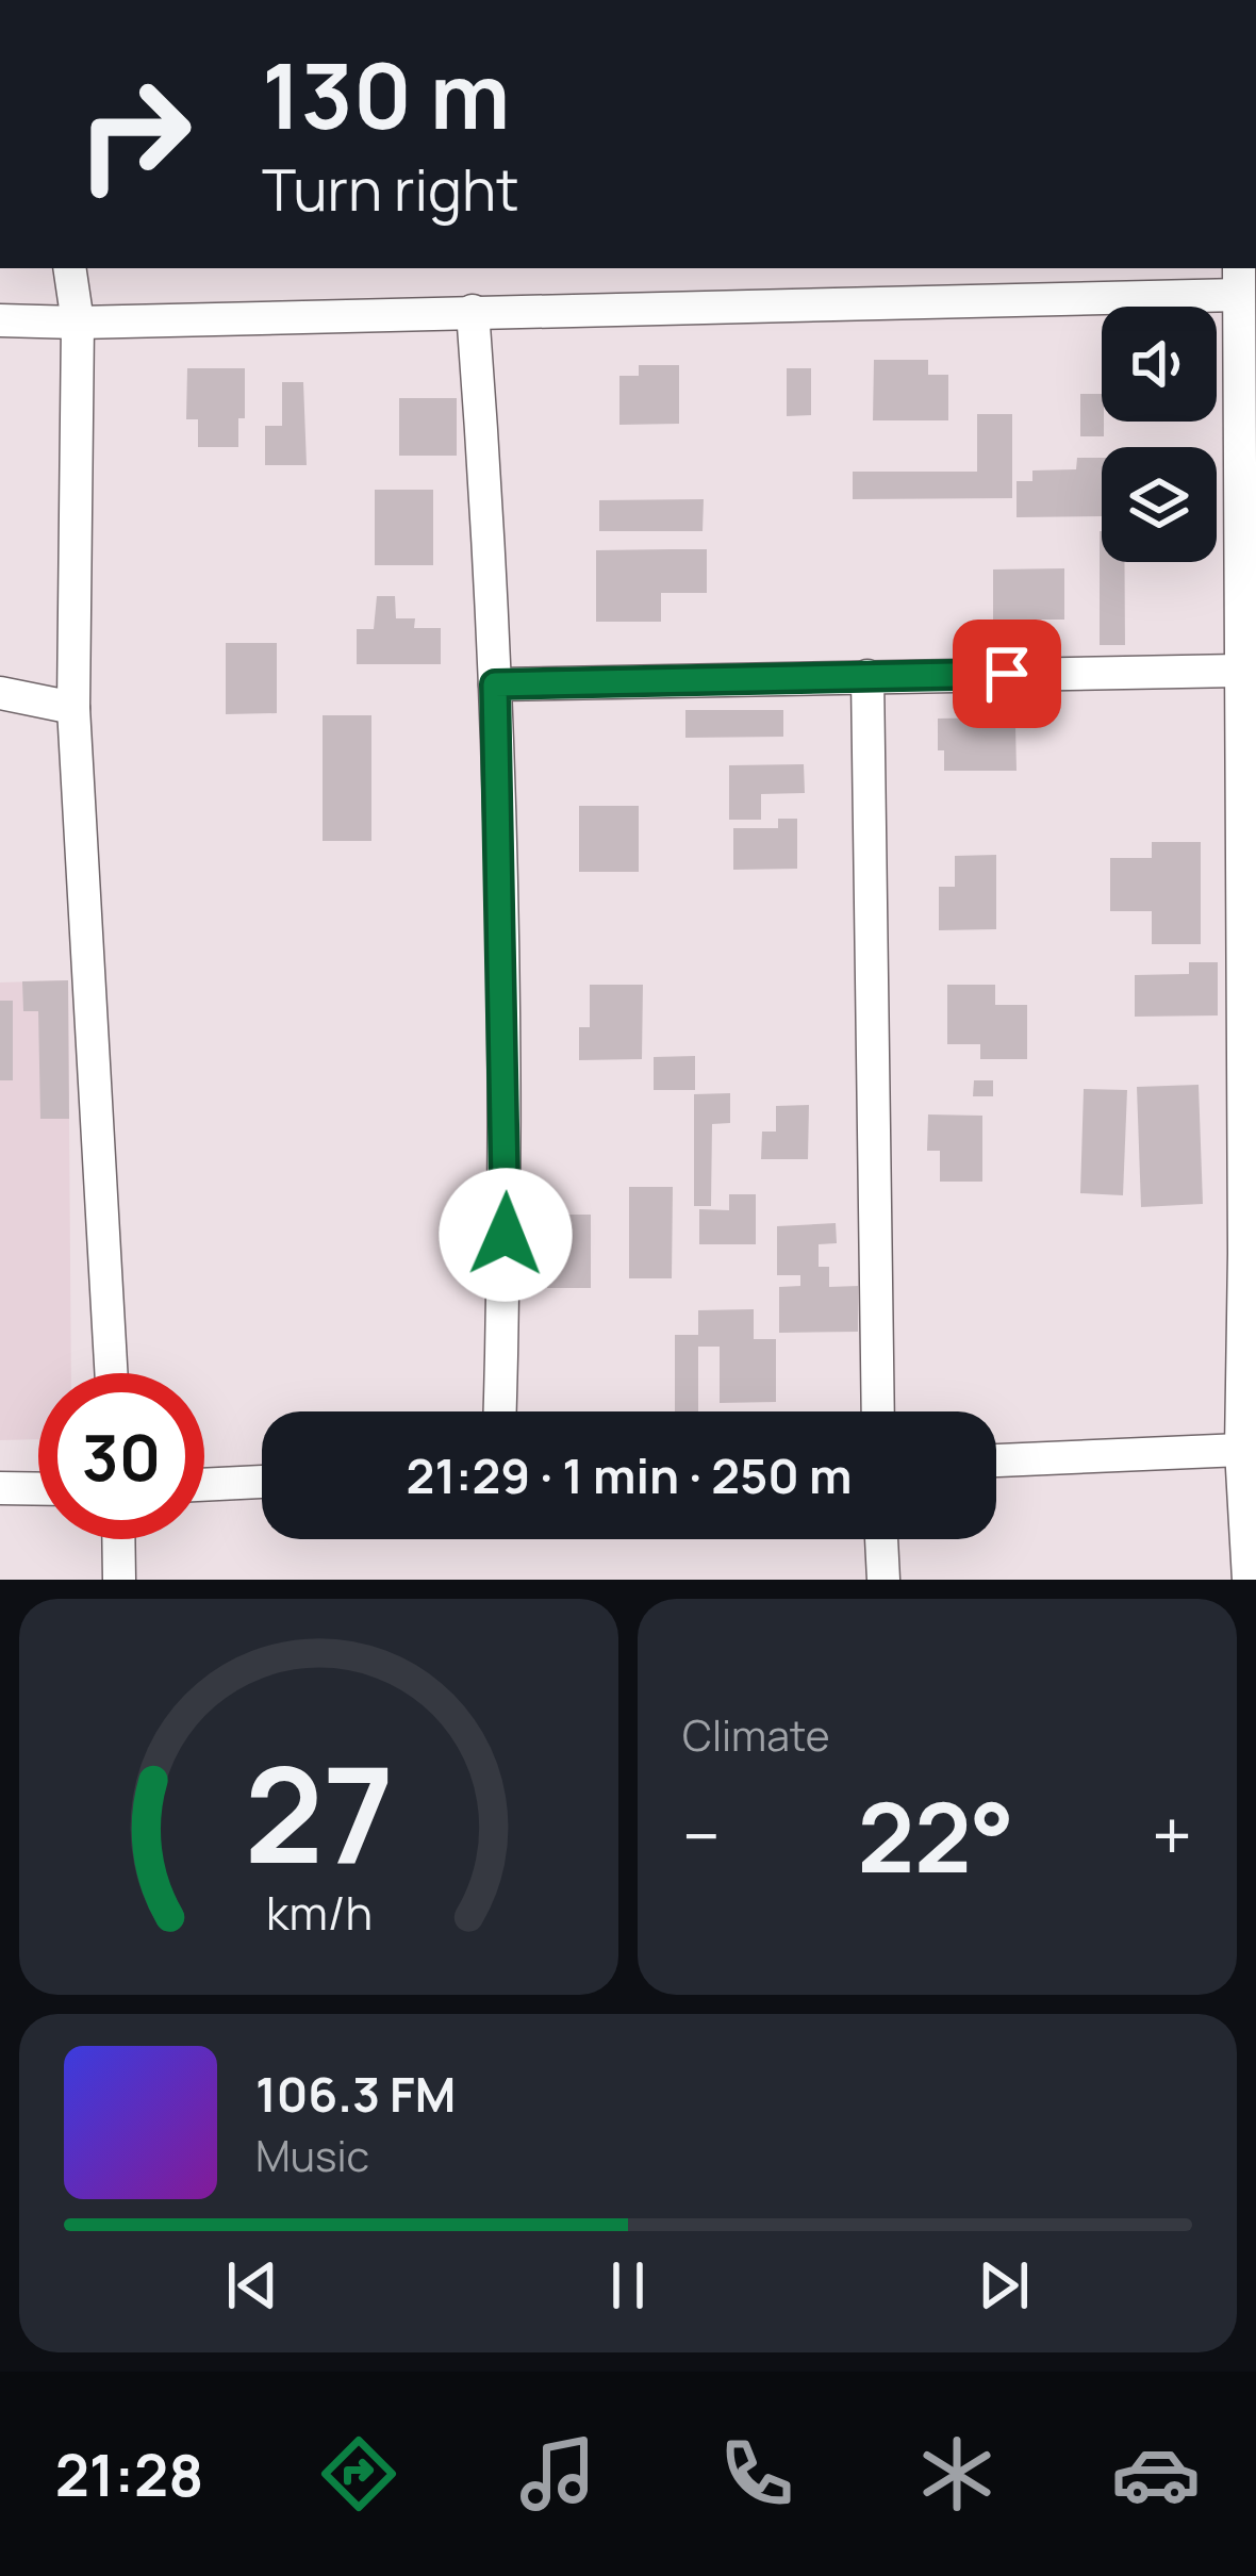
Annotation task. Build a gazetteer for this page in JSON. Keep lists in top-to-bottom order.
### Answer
{
  "page": {
    "turn": ["130 m", "Turn right"],
    "limit": "30",
    "trip": "21:29 · 1 min · 250 m",
    "tile": "Climate",
    "heat": ["−", "22°", "+"],
    "song": ["106.3 FM", "Music"],
    "tabs": "21:28",
    "gauge": ["27", "km/h"]
  }
}
